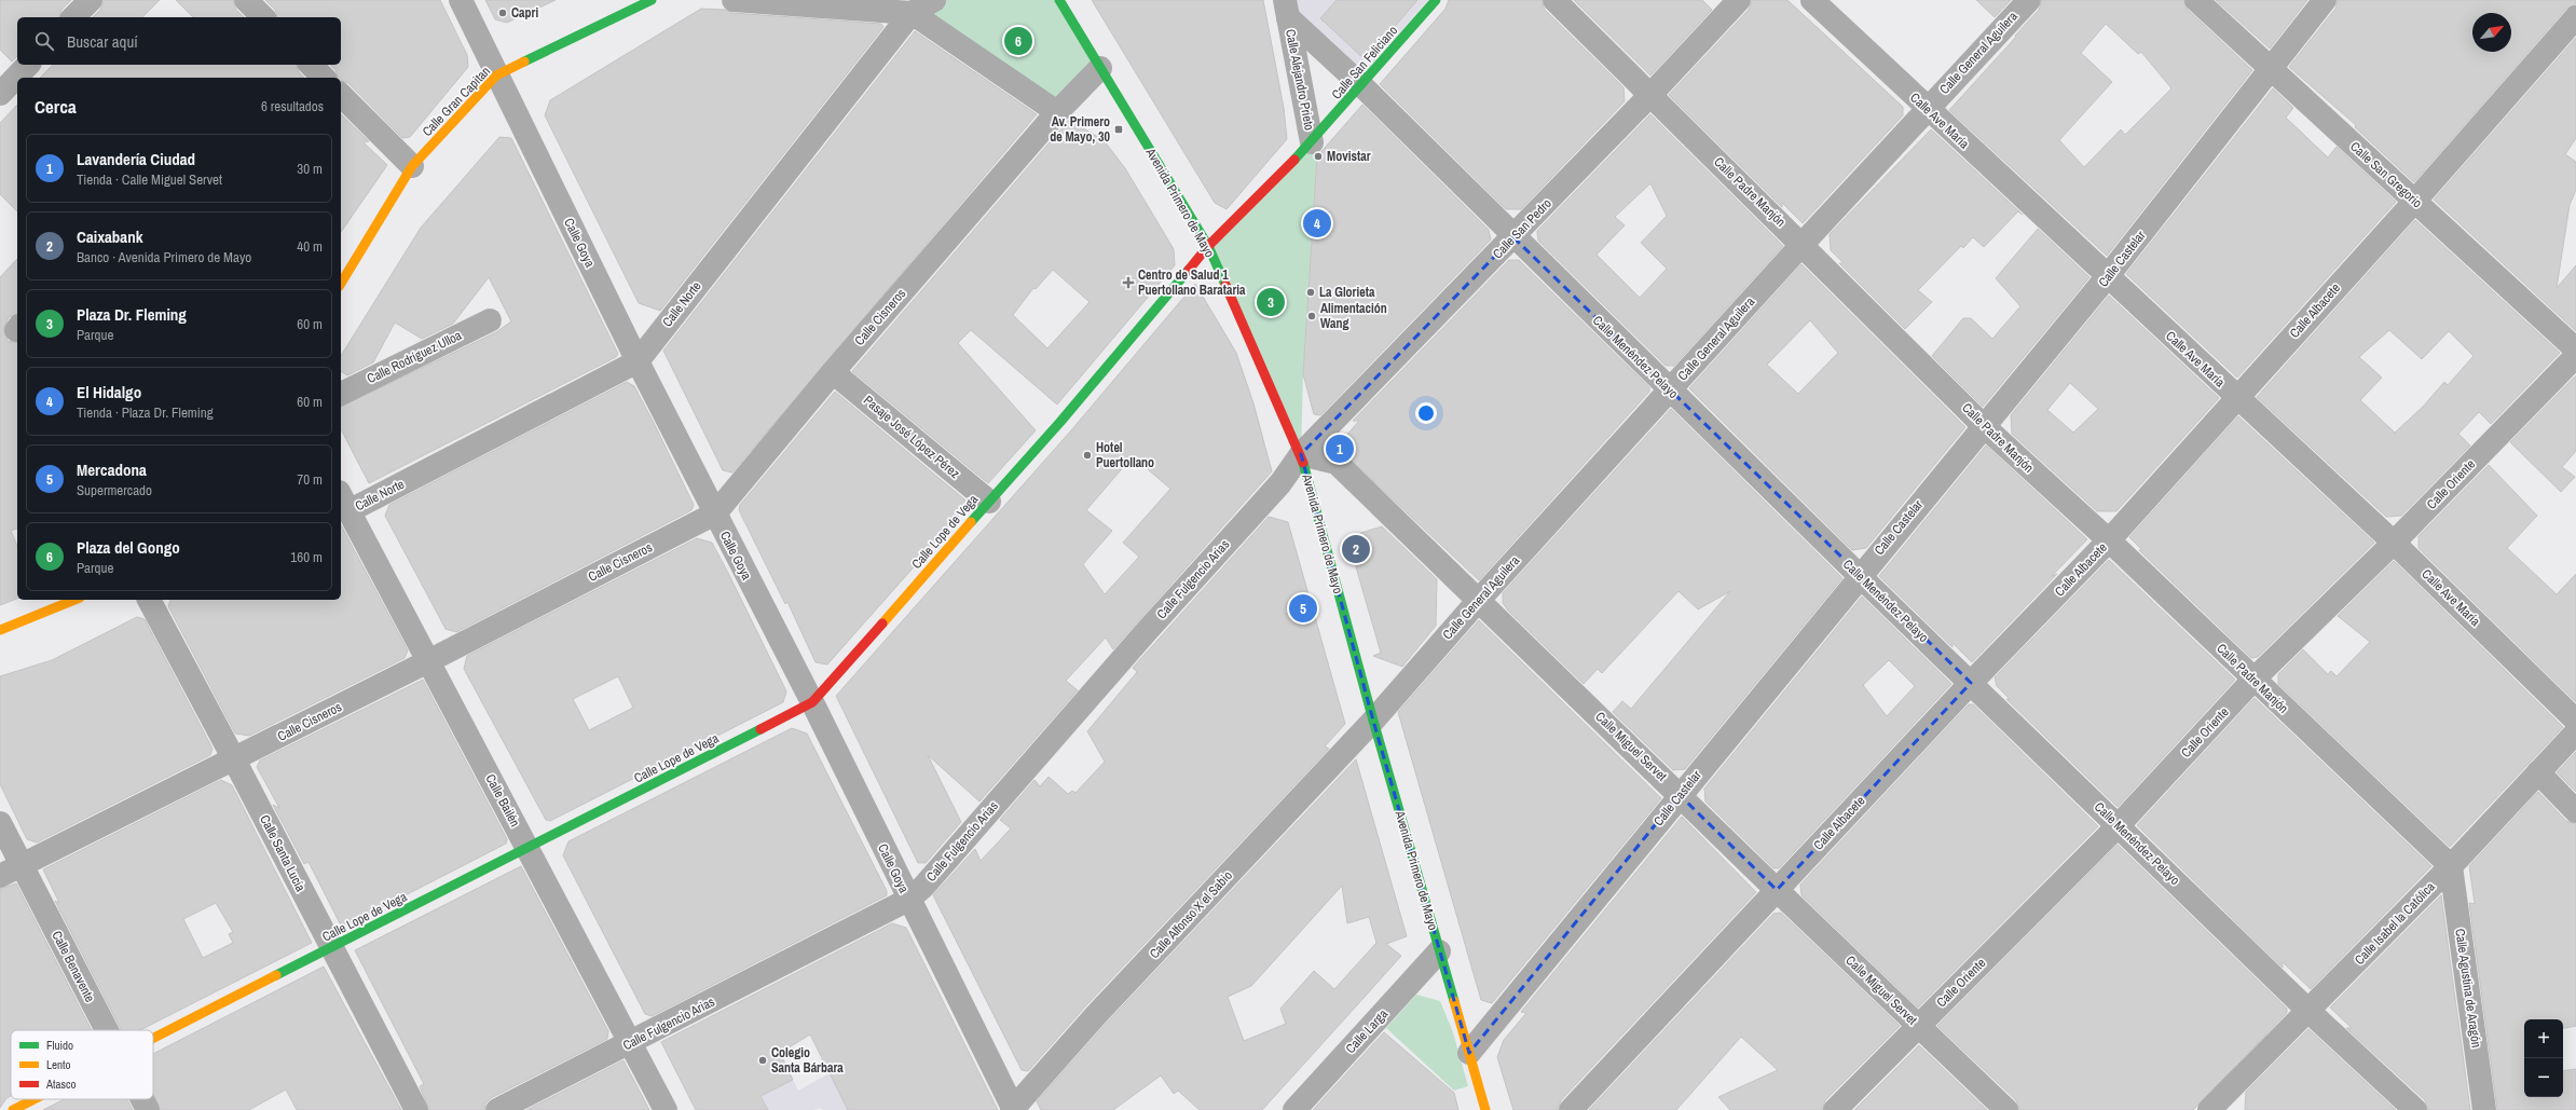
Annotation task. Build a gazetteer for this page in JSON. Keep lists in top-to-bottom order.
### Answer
{
  "streets": {
    "street": [
      "Calle General Aguilera",
      "Calle San Feliciano",
      "Calle Alejandro Prieto",
      "Calle Gran Capitan",
      "Calle Ave María",
      "Calle San Gregorio",
      "Calle Padre Manjón",
      "Avenida Primero de Mayo",
      "Calle San Pedro",
      "Calle Goya",
      "Calle Castelar",
      "Calle Norte",
      "Calle Albacete",
      "Calle Cisneros",
      "Calle Rodríguez Ulloa",
      "Calle Menéndez Pelayo",
      "Pasaje José López Pérez",
      "Calle Oriente",
      "Calle Lope de Vega",
      "Calle Fulgencio Arias",
      "Calle Miguel Servet",
      "Calle Bailén",
      "Calle Santa Lucía",
      "Calle Alfonso X el Sabio",
      "Calle Isabel la Católica",
      "Calle Benavente",
      "Calle Agustina de Aragón",
      "Calle Larga"
    ]
  },
  "crossings": [
    ["Calle General Aguilera", "Calle Ave María"],
    ["Calle General Aguilera", "Calle Padre Manjón"],
    ["Calle General Aguilera", "Avenida Primero de Mayo"],
    ["Calle General Aguilera", "Calle Menéndez Pelayo"],
    ["Calle General Aguilera", "Calle Miguel Servet"],
    ["Calle General Aguilera", "Calle Alfonso X el Sabio"],
    ["Calle San Feliciano", "Calle Alejandro Prieto"],
    ["Calle San Feliciano", "Avenida Primero de Mayo"],
    ["Calle San Feliciano", "Calle Menéndez Pelayo"],
    ["Calle San Feliciano", "Calle Lope de Vega"],
    ["Calle Alejandro Prieto", "Calle Menéndez Pelayo"],
    ["Calle Gran Capitan", "Calle Goya"],
    ["Calle Ave María", "Calle Castelar"],
    ["Calle Ave María", "Calle Albacete"],
    ["Calle Ave María", "Calle Oriente"],
    ["Calle San Gregorio", "Calle Castelar"],
    ["Calle San Gregorio", "Calle Albacete"],
    ["Calle Padre Manjón", "Calle San Pedro"],
    ["Calle Padre Manjón", "Calle Castelar"],
    ["Calle Padre Manjón", "Calle Albacete"],
    ["Calle Padre Manjón", "Calle Oriente"],
    ["Calle Padre Manjón", "Calle Isabel la Católica"],
    ["Calle Padre Manjón", "Calle Agustina de Aragón"],
    ["Avenida Primero de Mayo", "Calle San Pedro"],
    ["Avenida Primero de Mayo", "Calle Castelar"],
    ["Avenida Primero de Mayo", "Calle Cisneros"],
    ["Avenida Primero de Mayo", "Calle Lope de Vega"],
    ["Avenida Primero de Mayo", "Calle Fulgencio Arias"],
    ["Avenida Primero de Mayo", "Calle Miguel Servet"],
    ["Avenida Primero de Mayo", "Calle Alfonso X el Sabio"],
    ["Avenida Primero de Mayo", "Calle Larga"],
    ["Calle San Pedro", "Calle Menéndez Pelayo"],
    ["Calle San Pedro", "Calle Fulgencio Arias"],
    ["Calle San Pedro", "Calle Miguel Servet"],
    ["Calle Goya", "Calle Norte"],
    ["Calle Goya", "Calle Cisneros"],
    ["Calle Goya", "Calle Lope de Vega"],
    ["Calle Goya", "Calle Fulgencio Arias"],
    ["Calle Goya", "Calle Alfonso X el Sabio"],
    ["Calle Castelar", "Calle Menéndez Pelayo"],
    ["Calle Castelar", "Calle Miguel Servet"],
    ["Calle Norte", "Calle Bailén"],
    ["Calle Albacete", "Calle Menéndez Pelayo"],
    ["Calle Albacete", "Calle Miguel Servet"],
    ["Calle Cisneros", "Pasaje José López Pérez"],
    ["Calle Cisneros", "Calle Bailén"],
    ["Calle Cisneros", "Calle Santa Lucía"],
    ["Calle Cisneros", "Calle Benavente"],
    ["Calle Menéndez Pelayo", "Calle Oriente"],
    ["Calle Menéndez Pelayo", "Calle Isabel la Católica"],
    ["Pasaje José López Pérez", "Calle Lope de Vega"],
    ["Calle Oriente", "Calle Miguel Servet"],
    ["Calle Lope de Vega", "Calle Bailén"],
    ["Calle Lope de Vega", "Calle Santa Lucía"],
    ["Calle Fulgencio Arias", "Calle Miguel Servet"],
    ["Calle Fulgencio Arias", "Calle Bailén"],
    ["Calle Isabel la Católica", "Calle Agustina de Aragón"]
  ],
  "places": {
    "other": [
      "Capri",
      "Movistar",
      "La Glorieta",
      "Alimentación Wang",
      "Hotel Puertollano",
      "Colegio Santa Bárbara"
    ],
    "transit": ["Av. Primero de Mayo, 30"],
    "health": ["Centro de Salud 1 Puertollano Barataria"]
  },
  "legend": ["Fluido", "Lento", "Atasco"],
  "north": "top right",
  "page": {
    "search": "Buscar aquí",
    "pins": [
      "6",
      "4",
      "3",
      "1",
      "2",
      "5"
    ],
    "heading": ["Cerca", "6 resultados"],
    "list": [
      {
        "mark": "1",
        "name": "Lavandería Ciudad",
        "note": "Tienda · Calle Miguel Servet",
        "value": "30 m"
      },
      {
        "mark": "2",
        "name": "Caixabank",
        "note": "Banco · Avenida Primero de Mayo",
        "value": "40 m"
      },
      {
        "mark": "3",
        "name": "Plaza Dr. Fleming",
        "note": "Parque",
        "value": "60 m"
      },
      {
        "mark": "4",
        "name": "El Hidalgo",
        "note": "Tienda · Plaza Dr. Fleming",
        "value": "60 m"
      },
      {
        "mark": "5",
        "name": "Mercadona",
        "note": "Supermercado",
        "value": "70 m"
      },
      {
        "mark": "6",
        "name": "Plaza del Gongo",
        "note": "Parque",
        "value": "160 m"
      }
    ],
    "map_buttons": ["+", "−"]
  }
}
